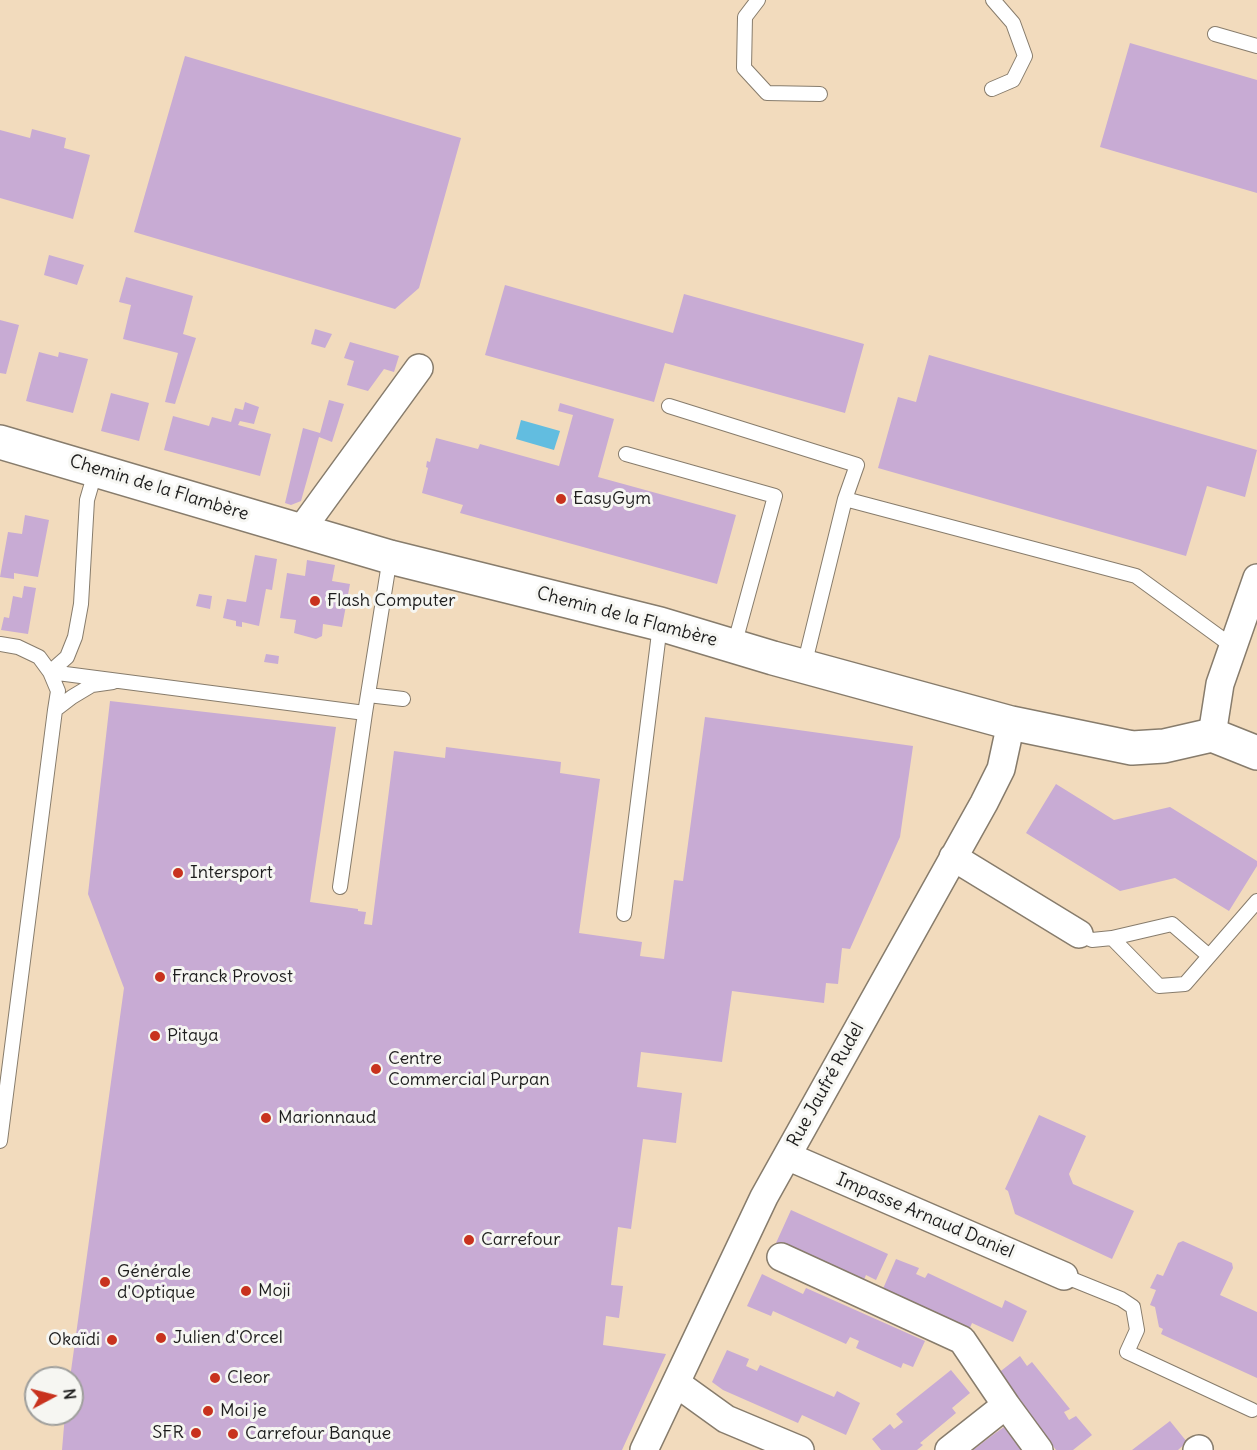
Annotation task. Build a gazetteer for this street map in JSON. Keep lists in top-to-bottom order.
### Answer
{
  "streets": {
    "street": ["Chemin de la Flambère", "Rue Jaufré Rudel", "Impasse Arnaud Daniel"]
  },
  "crossings": [
    ["Chemin de la Flambère", "Rue Jaufré Rudel"],
    ["Rue Jaufré Rudel", "Impasse Arnaud Daniel"]
  ],
  "places": [
    "EasyGym",
    "Flash Computer",
    "Intersport",
    "Franck Provost",
    "Pitaya",
    "Centre Commercial Purpan",
    "Marionnaud",
    "Carrefour",
    "Générale d'Optique",
    "Moji",
    "Julien d'Orcel",
    "Okaïdi",
    "Cleor",
    "Moi je",
    "SFR",
    "Carrefour Banque"
  ],
  "north": "right"
}
